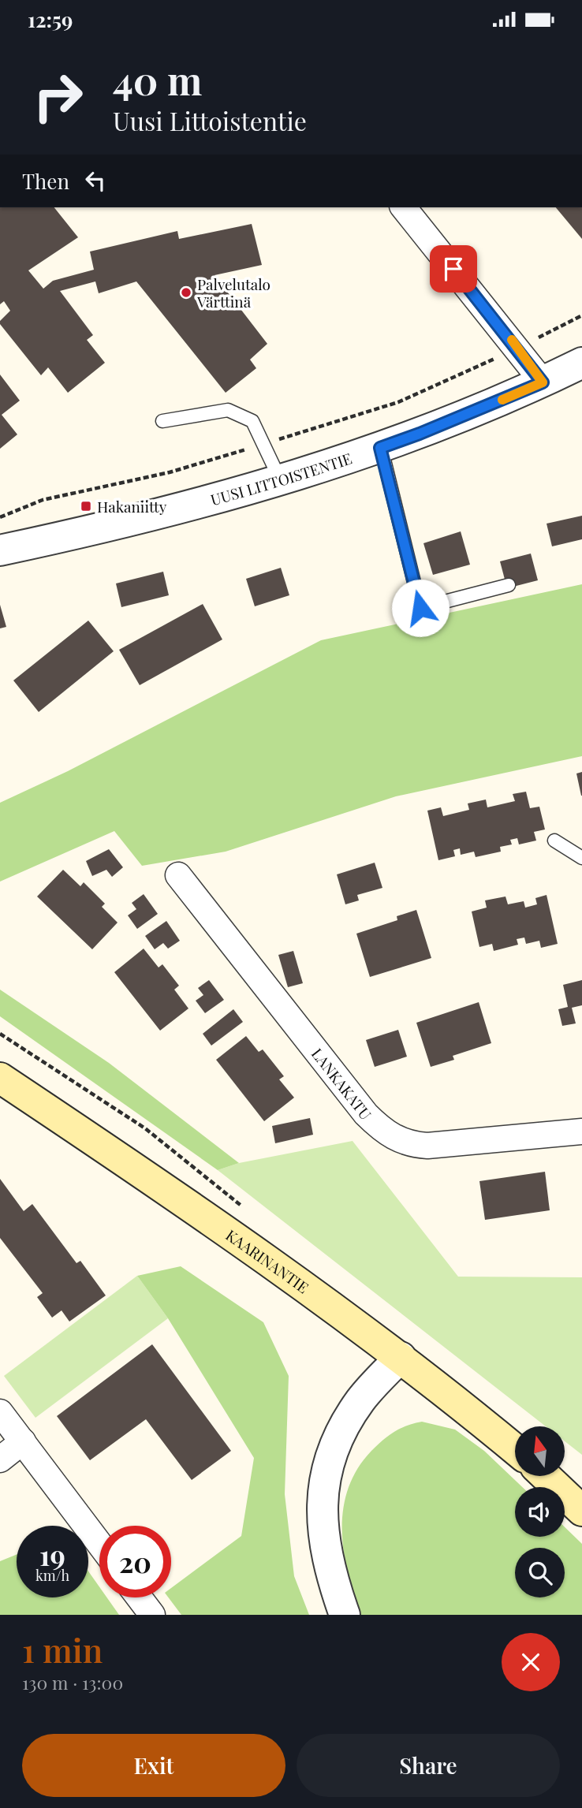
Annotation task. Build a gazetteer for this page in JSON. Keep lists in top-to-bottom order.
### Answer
{
  "streets": {
    "main road": ["KAARINANTIE"],
    "street": ["UUSI LITTOISTENTIE", "LANKAKATU"]
  },
  "places": {
    "other": ["Palvelutalo Värttinä"],
    "transit": ["Hakaniitty"]
  },
  "north": "top",
  "page": {
    "status": "12:59",
    "turn": ["40 m", "Uusi Littoistentie"],
    "then": "Then",
    "speed": "19 km/h",
    "limit": "20",
    "heading": ["1 min", "130 m · 13:00"],
    "buttons": ["Exit", "Share"]
  }
}
